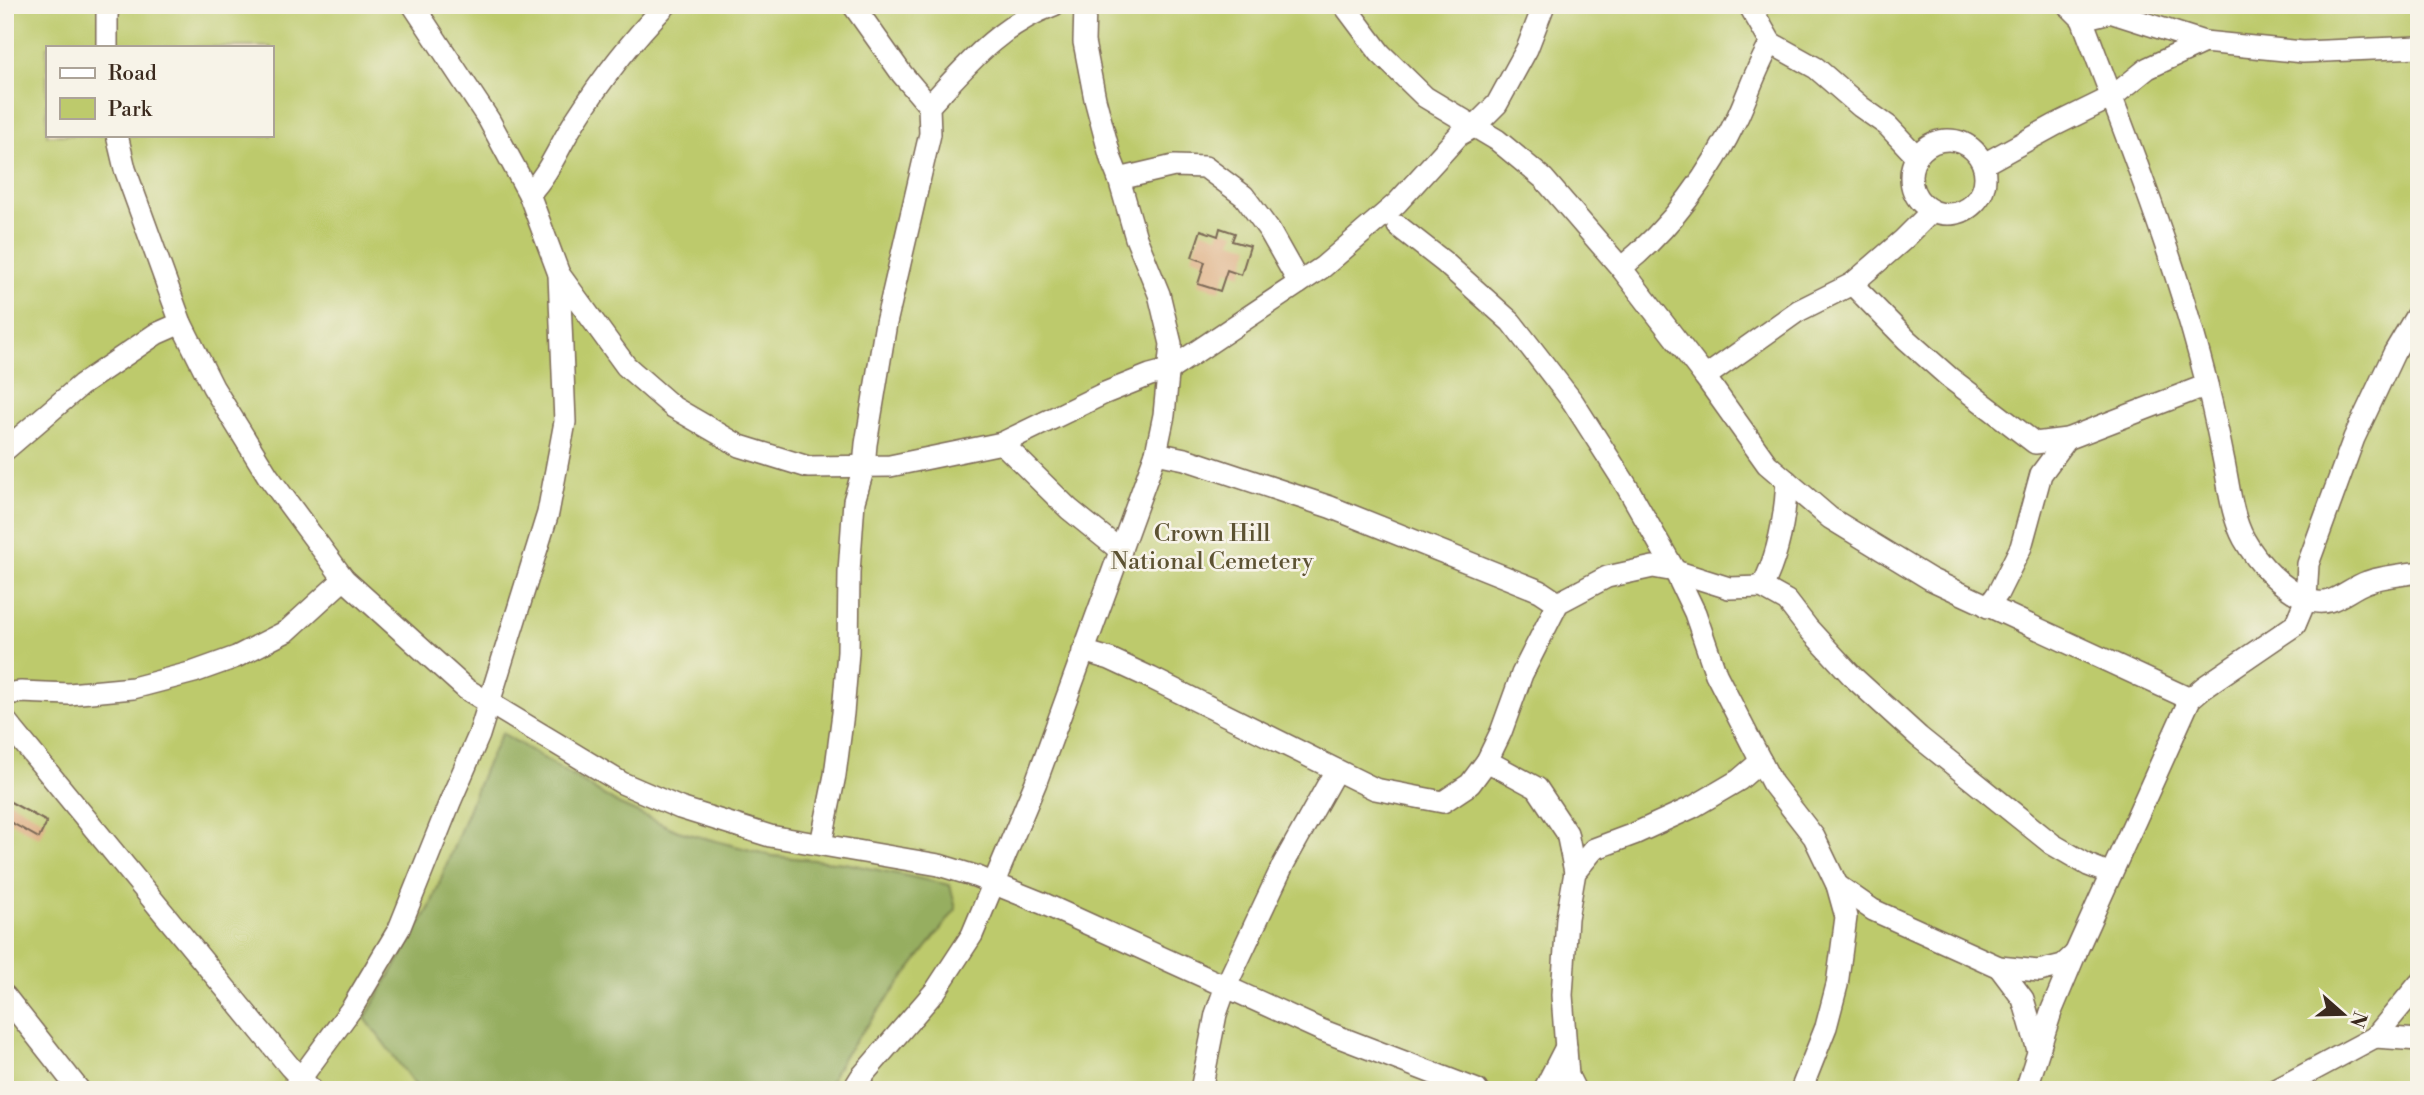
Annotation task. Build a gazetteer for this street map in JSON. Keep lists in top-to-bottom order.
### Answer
{
  "parks": ["Crown Hill National Cemetery"],
  "legend": ["Road", "Park"],
  "north": "right"
}
